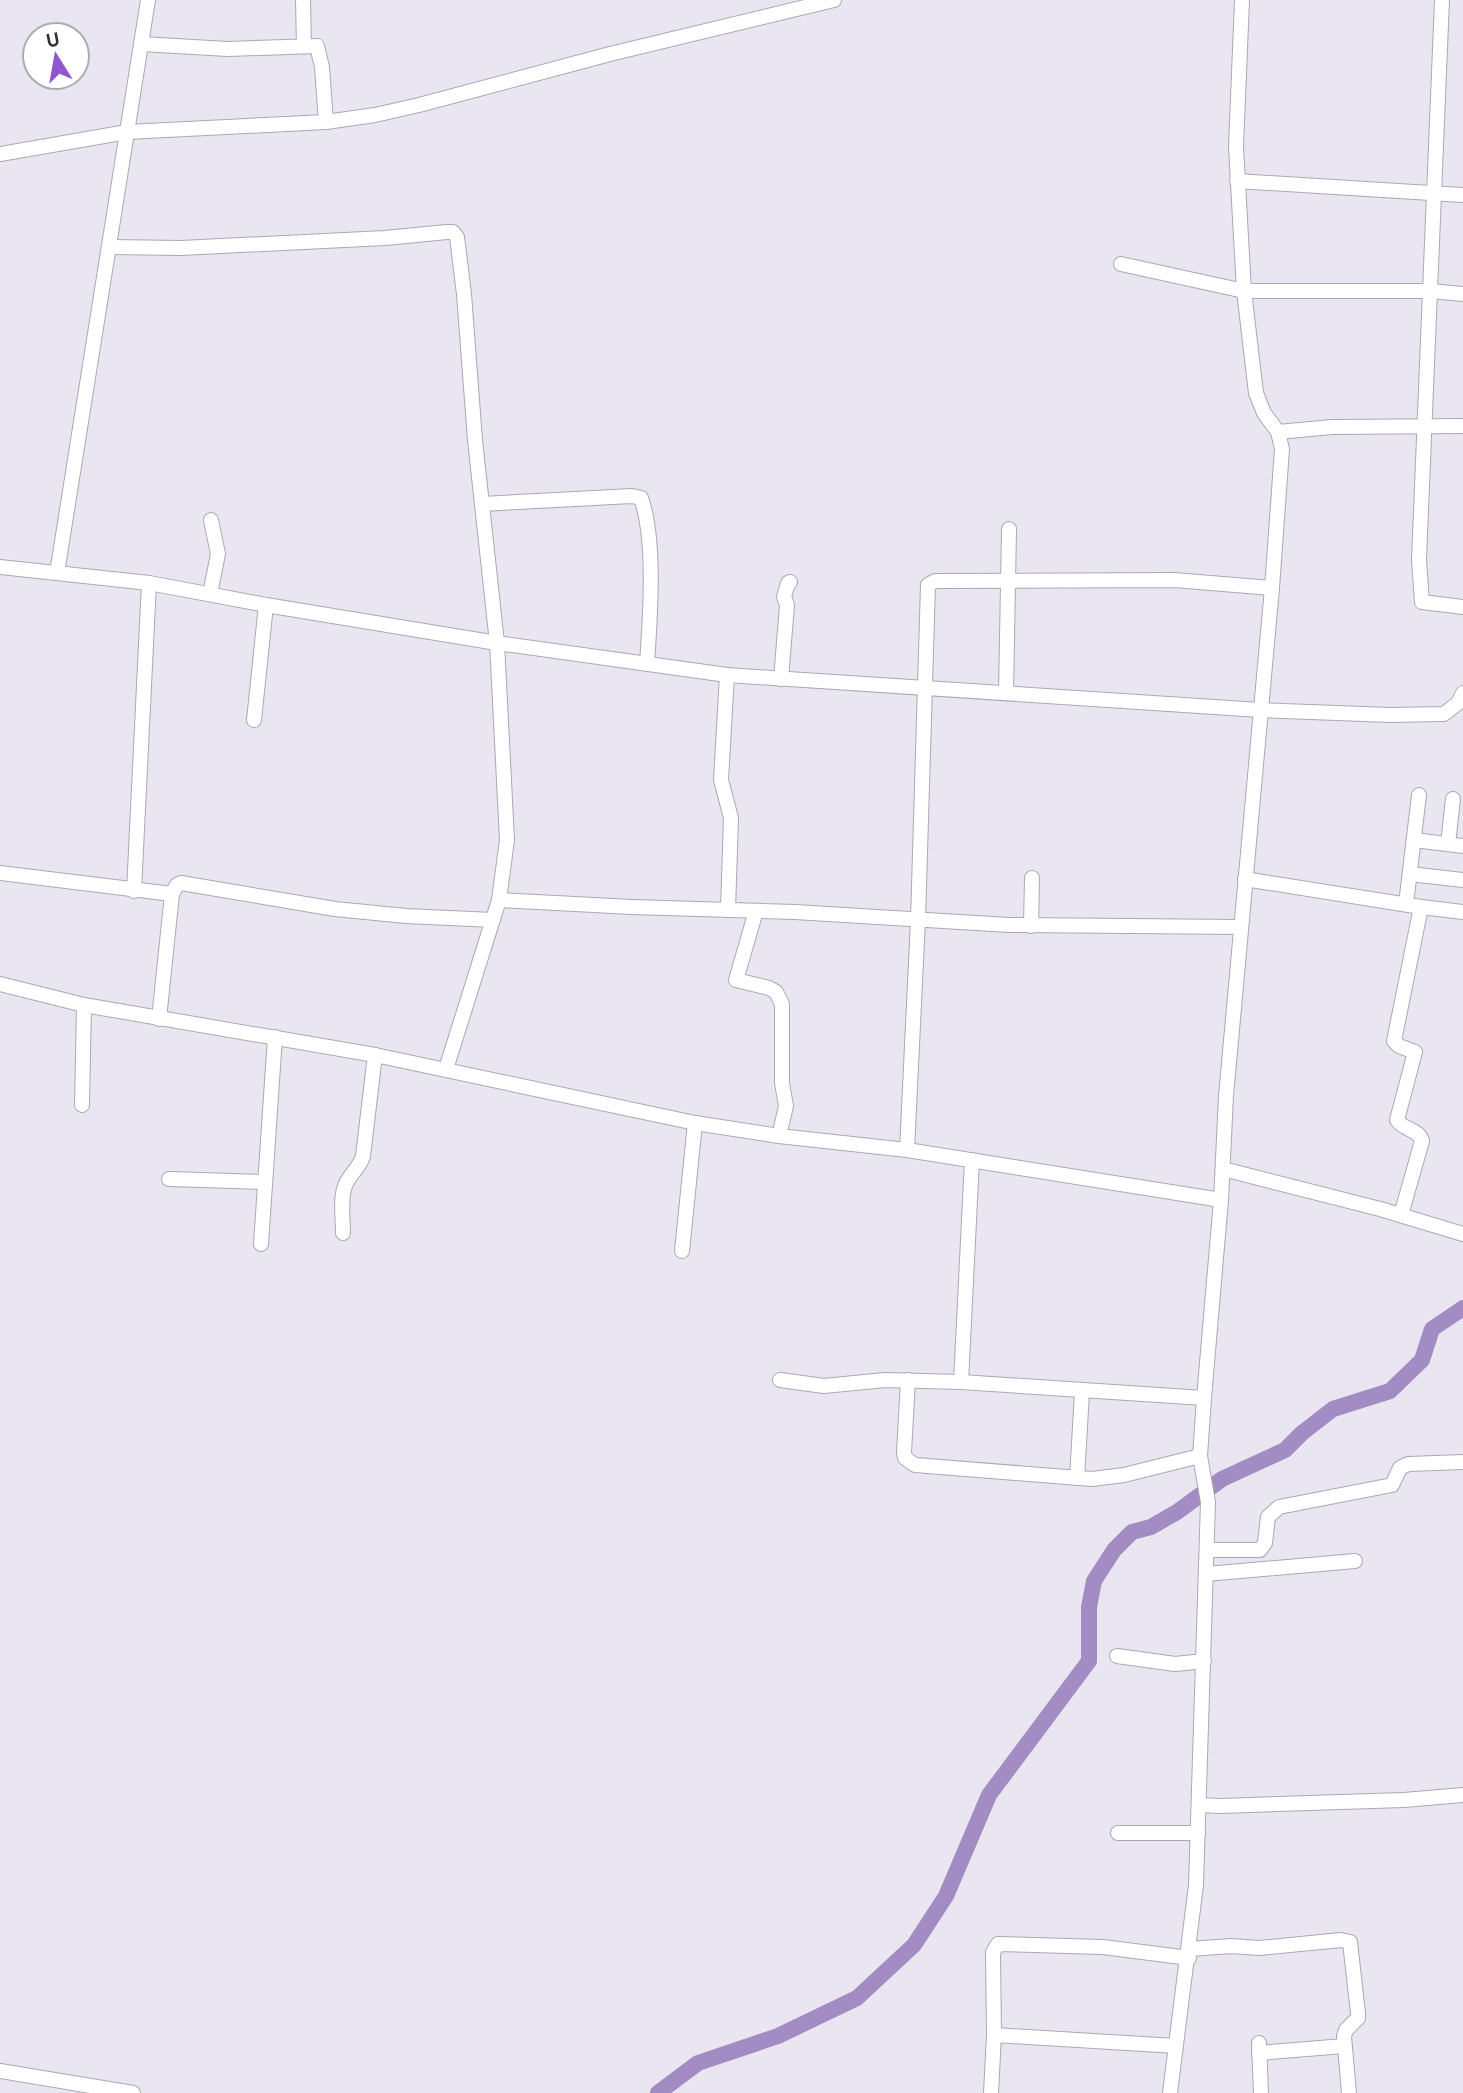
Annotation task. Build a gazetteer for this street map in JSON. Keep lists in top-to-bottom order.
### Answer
{
  "north": "top"
}
